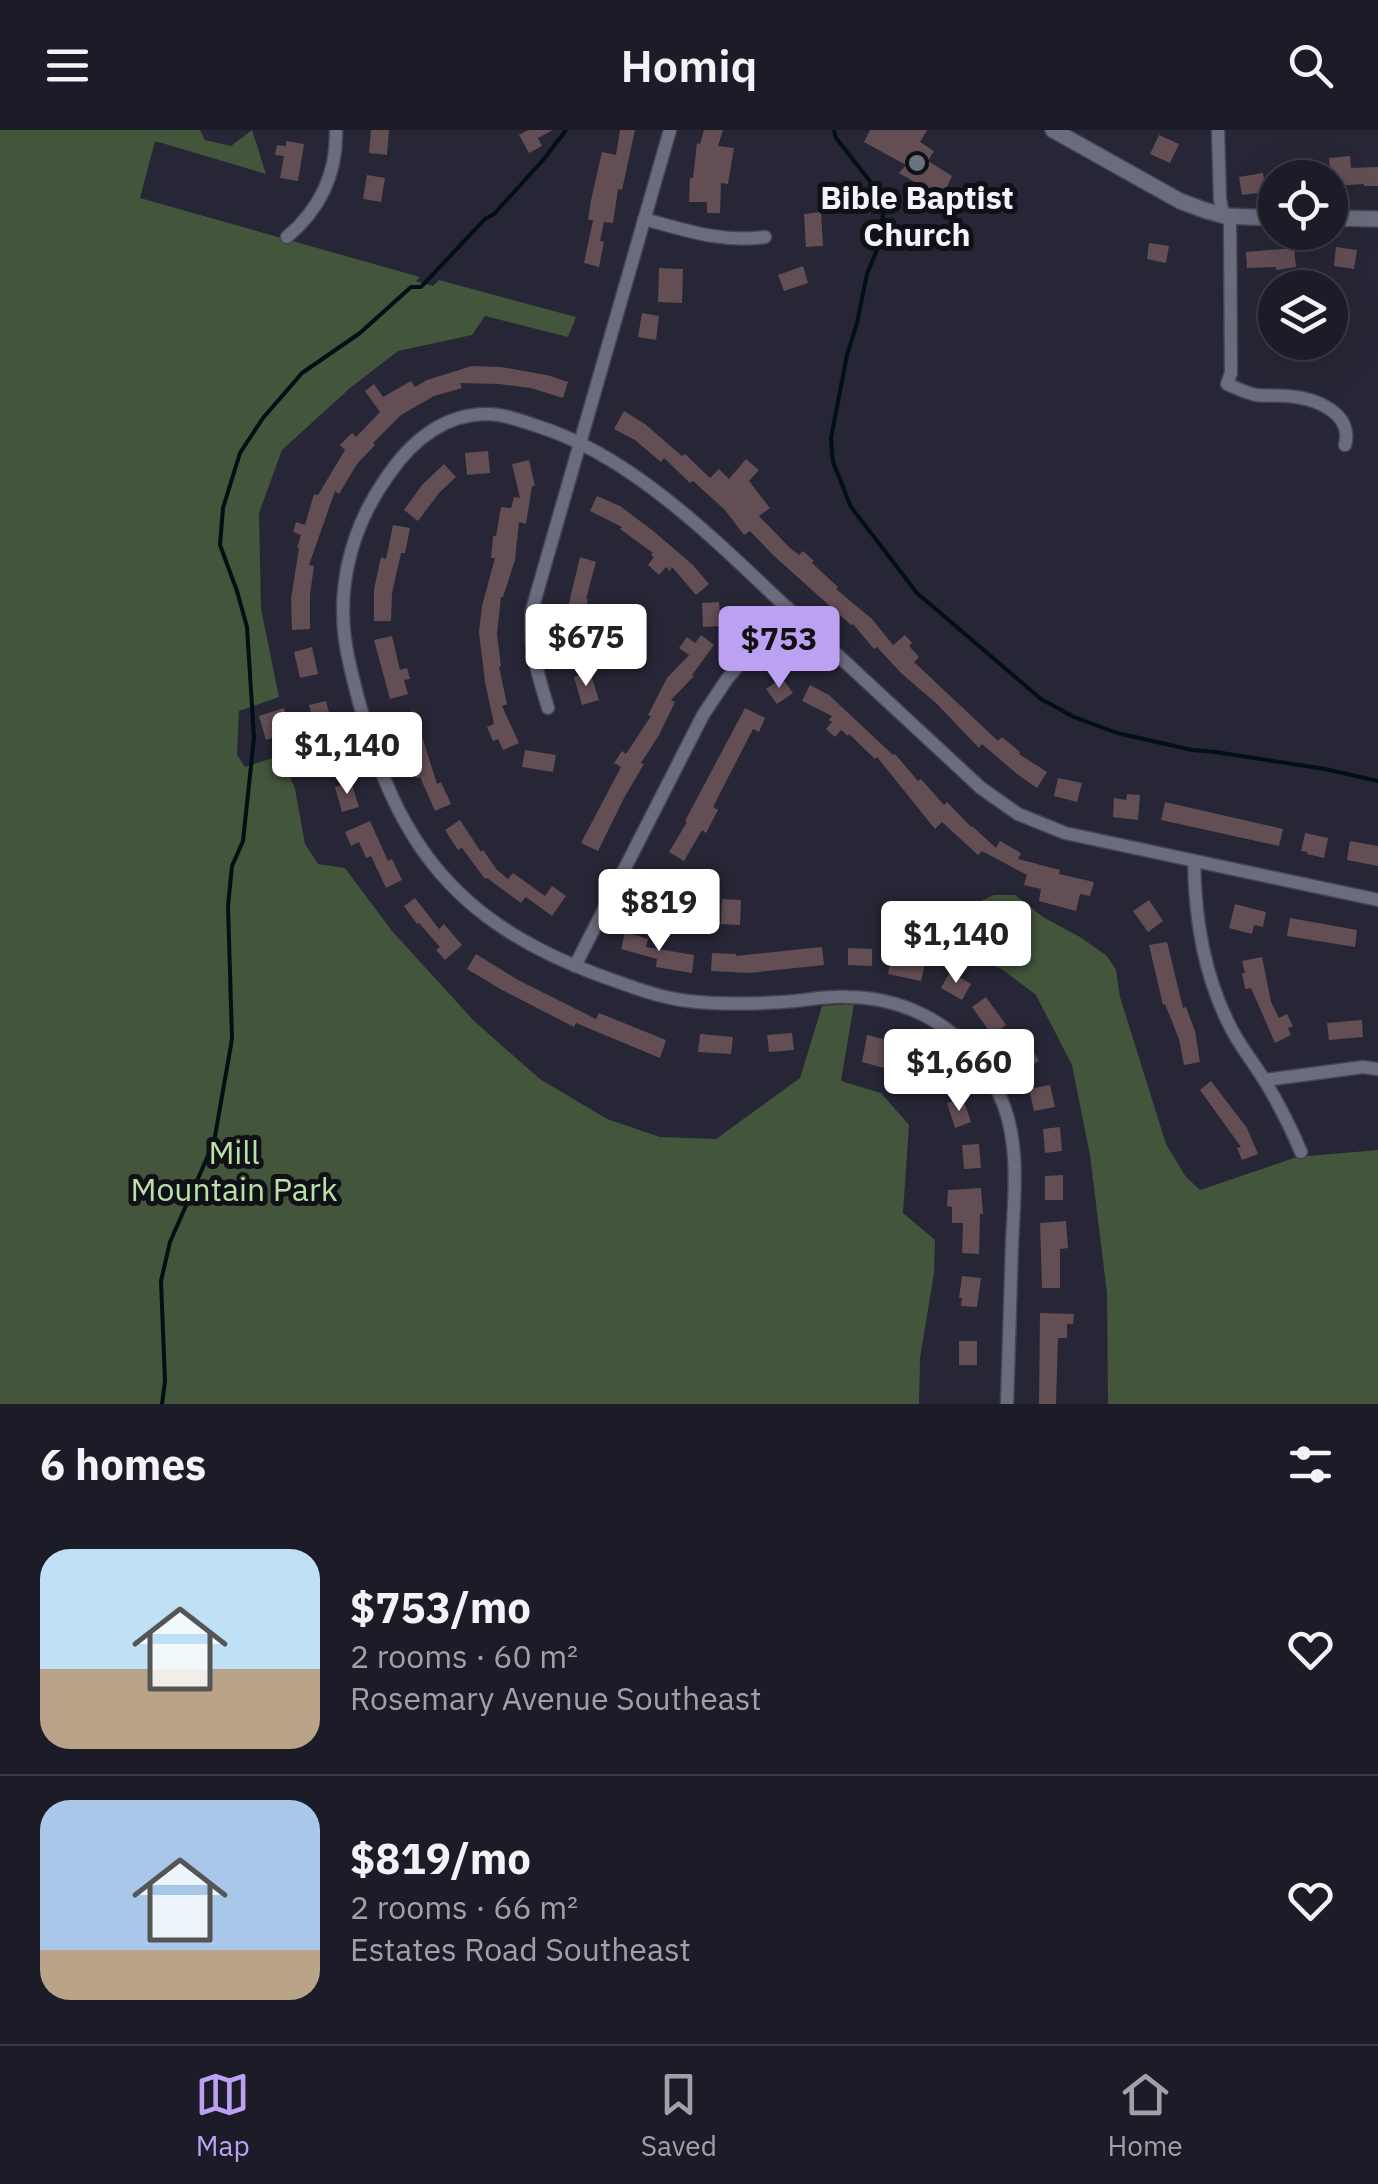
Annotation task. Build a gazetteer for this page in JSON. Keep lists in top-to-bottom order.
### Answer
{
  "parks": ["Mill Mountain Park"],
  "places": ["Bible Baptist Church"],
  "page": {
    "header": "Homiq",
    "price": [
      "$675",
      "$753",
      "$1,140",
      "$819",
      "$1,140",
      "$1,660"
    ],
    "heading": "6 homes",
    "list": [
      {
        "name": "$753/mo",
        "note": "2 rooms · 60 m² · Rosemary Avenue Southeast"
      },
      {
        "name": "$819/mo",
        "note": "2 rooms · 66 m² · Estates Road Southeast"
      }
    ],
    "tabs": ["Map", "Saved", "Home"]
  }
}
